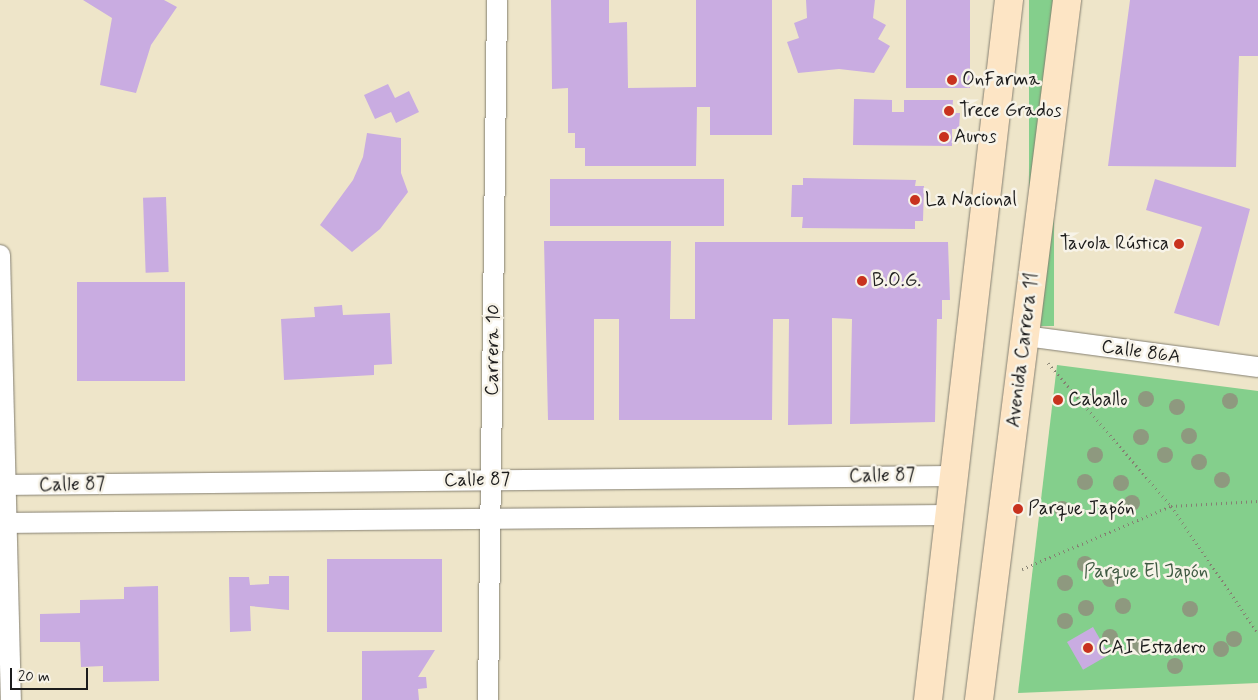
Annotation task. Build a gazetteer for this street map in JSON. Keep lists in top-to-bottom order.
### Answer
{
  "streets": {
    "main road": ["Avenida Carrera 11"],
    "street": ["Carrera 10", "Calle 86A", "Calle 87"]
  },
  "crossings": [
    ["Carrera 10", "Calle 87"],
    ["Avenida Carrera 11", "Calle 86A"]
  ],
  "parks": ["Parque El Japón"],
  "places": [
    "OnFarma",
    "Trece Grados",
    "Auros",
    "La Nacional",
    "Tavola Rústica",
    "B.O.G.",
    "Caballo",
    "Parque Japón",
    "CAI Estadero"
  ],
  "scale_bar": "20 m"
}
